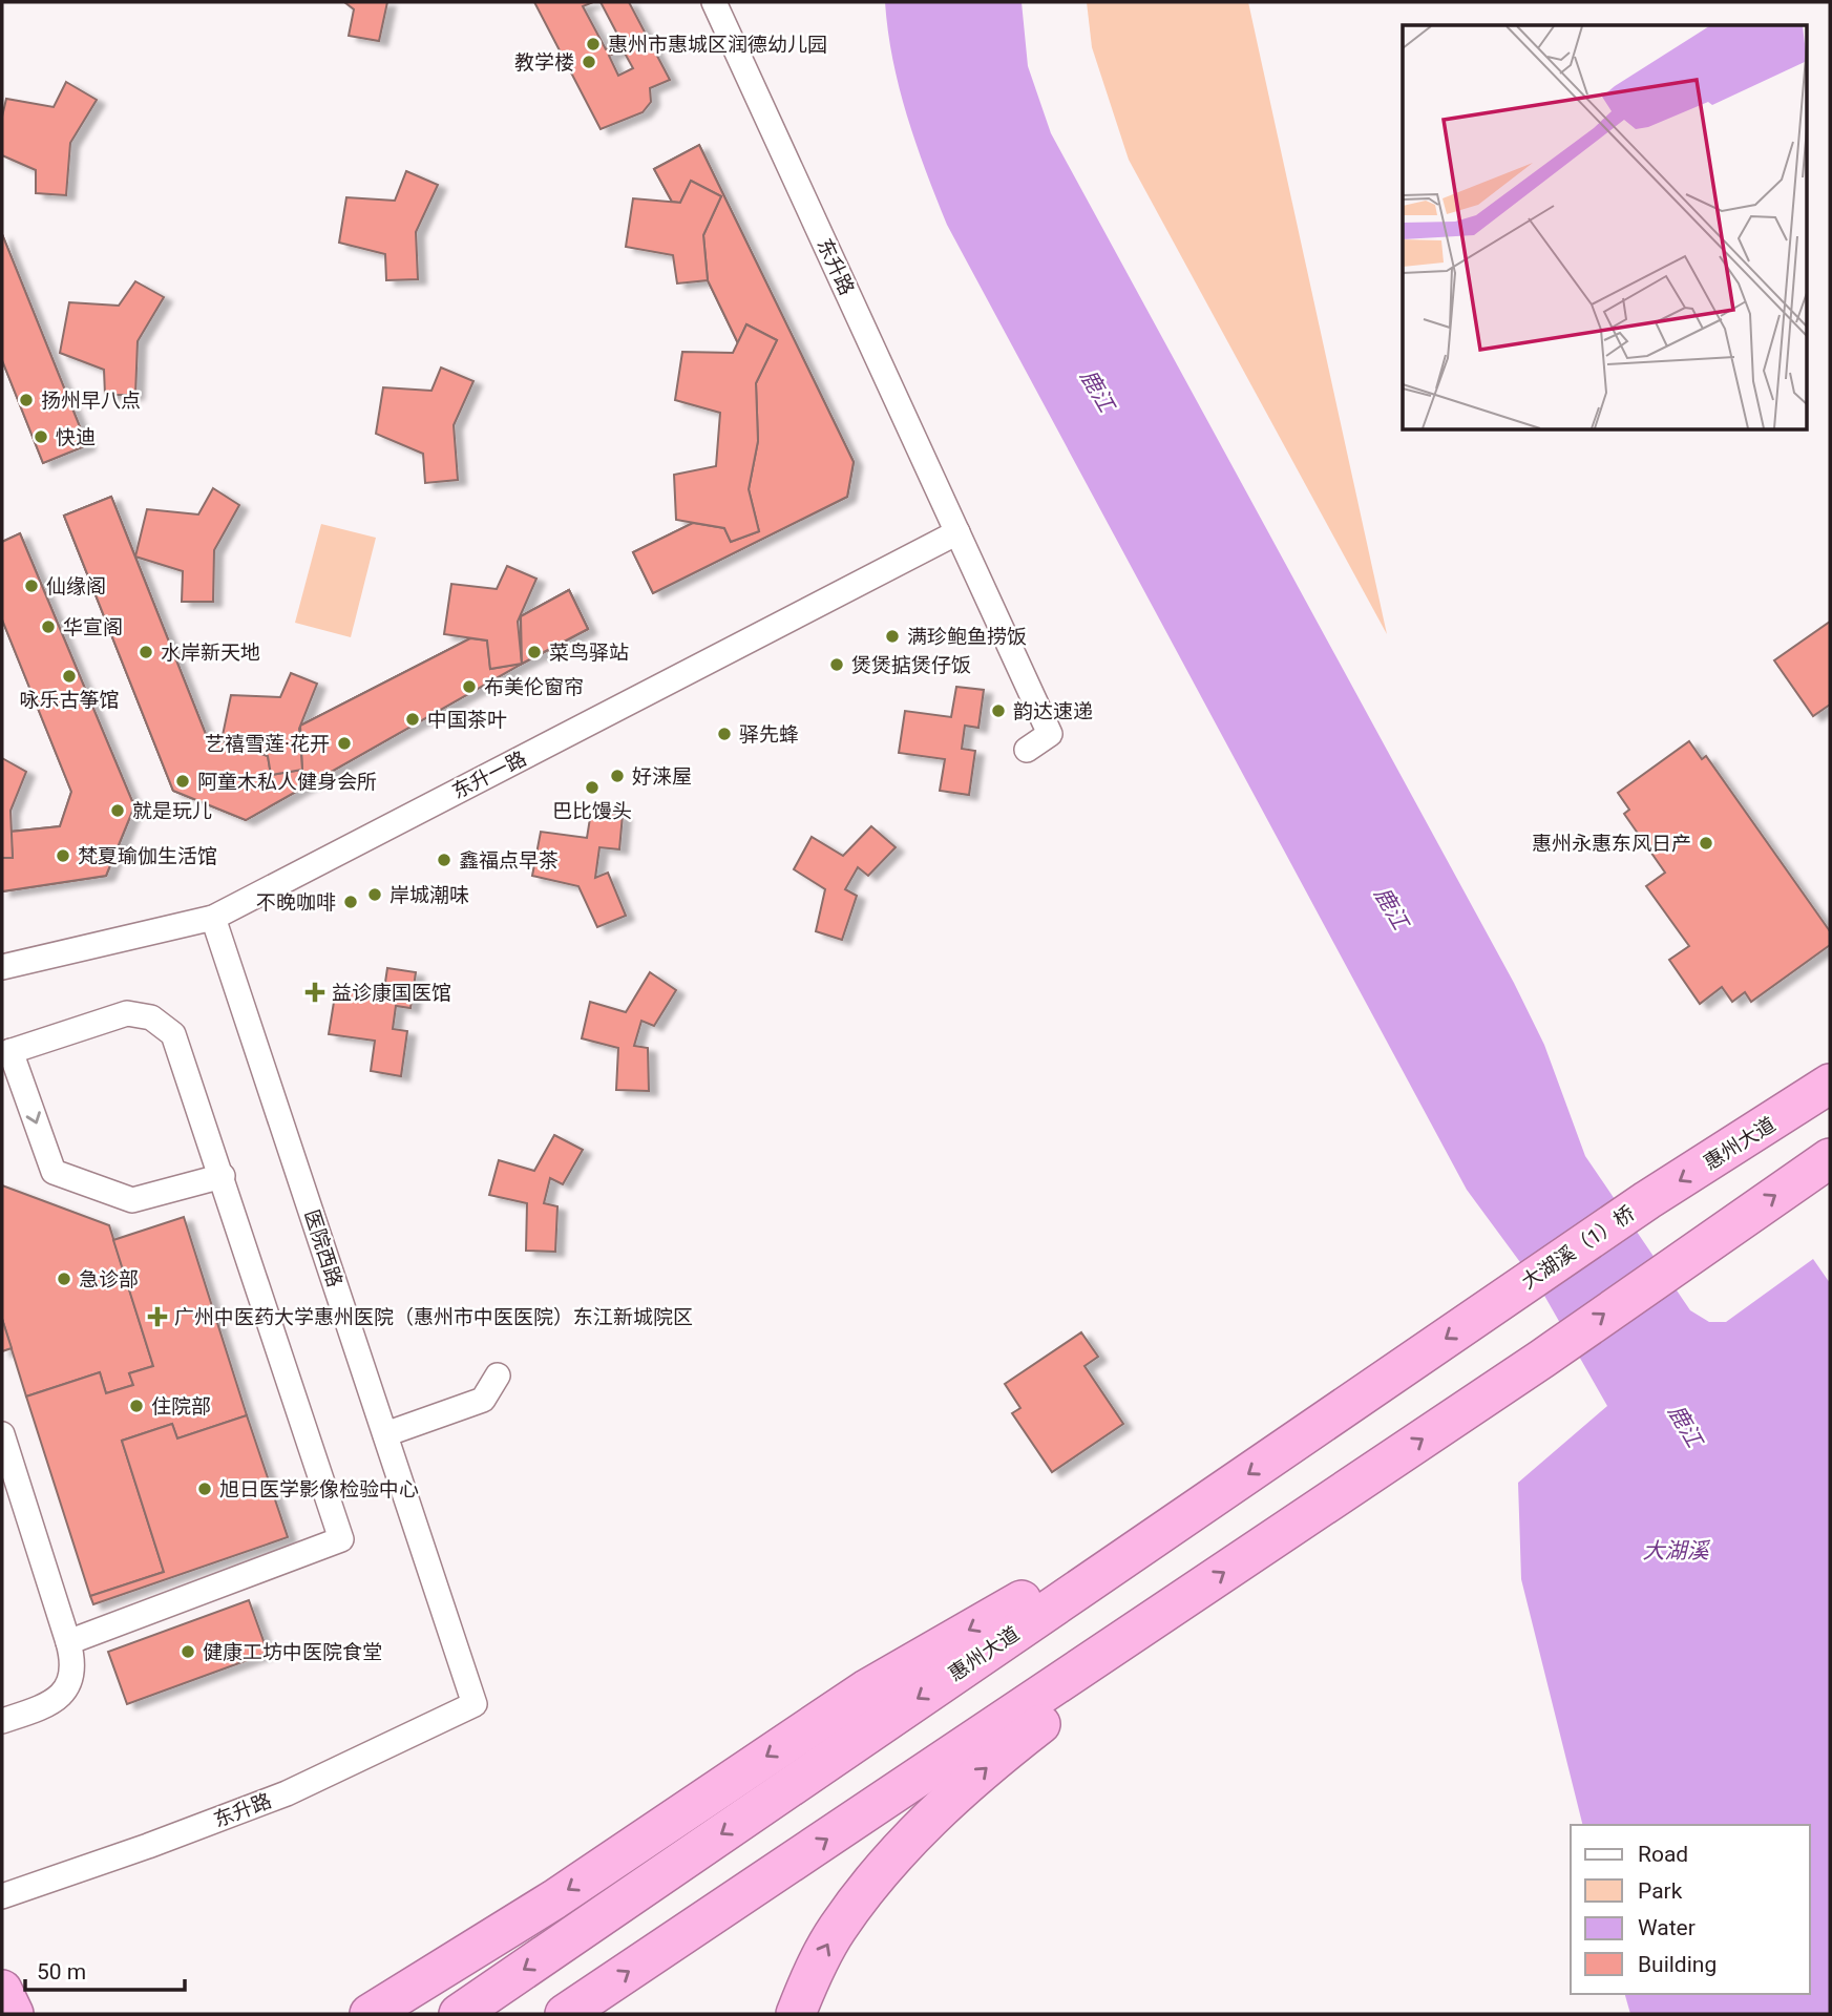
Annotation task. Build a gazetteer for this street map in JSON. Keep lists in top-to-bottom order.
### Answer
{
  "streets": {
    "highway": ["惠州大道", "大湖溪（1）桥"],
    "street": ["东升路", "东升一路", "医院西路"]
  },
  "crossings": [
    ["东升路", "东升一路"],
    ["东升路", "医院西路"],
    ["东升一路", "医院西路"],
    ["惠州大道", "大湖溪（1）桥"]
  ],
  "water": ["鹿江", "大湖溪"],
  "places": {
    "other": [
      "惠州市惠城区润德幼儿园",
      "教学楼",
      "扬州早八点",
      "快迪",
      "仙缘阁",
      "华宣阁",
      "满珍鲍鱼捞饭",
      "水岸新天地",
      "菜鸟驿站",
      "煲煲掂煲仔饭",
      "咏乐古筝馆",
      "布美伦窗帘",
      "韵达速递",
      "中国茶叶",
      "驿先蜂",
      "艺禧雪莲·花开",
      "好涞屋",
      "阿童木私人健身会所",
      "巴比馒头",
      "就是玩儿",
      "惠州永惠东风日产",
      "梵夏瑜伽生活馆",
      "鑫福点早茶",
      "岸城潮味",
      "不晚咖啡",
      "急诊部",
      "住院部",
      "旭日医学影像检验中心",
      "健康工坊中医院食堂"
    ],
    "health": ["益诊康国医馆", "广州中医药大学惠州医院（惠州市中医医院）东江新城院区"]
  },
  "legend": [
    "Road",
    "Park",
    "Water",
    "Building"
  ],
  "scale_bar": "50 m"
}
